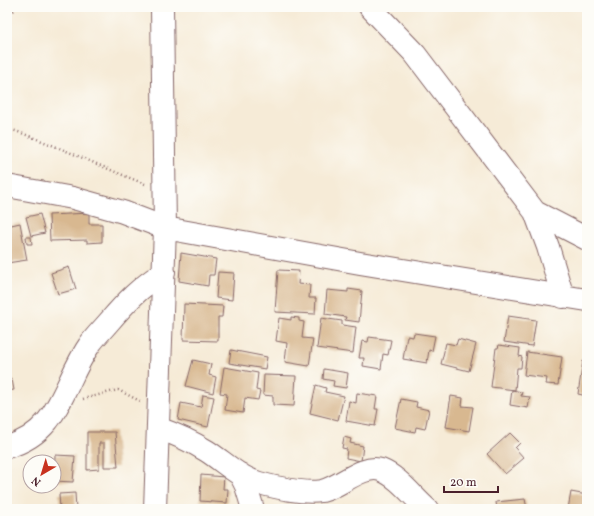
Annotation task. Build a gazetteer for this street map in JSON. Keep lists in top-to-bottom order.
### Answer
{
  "scale_bar": "20 m",
  "north": "bottom left"
}
